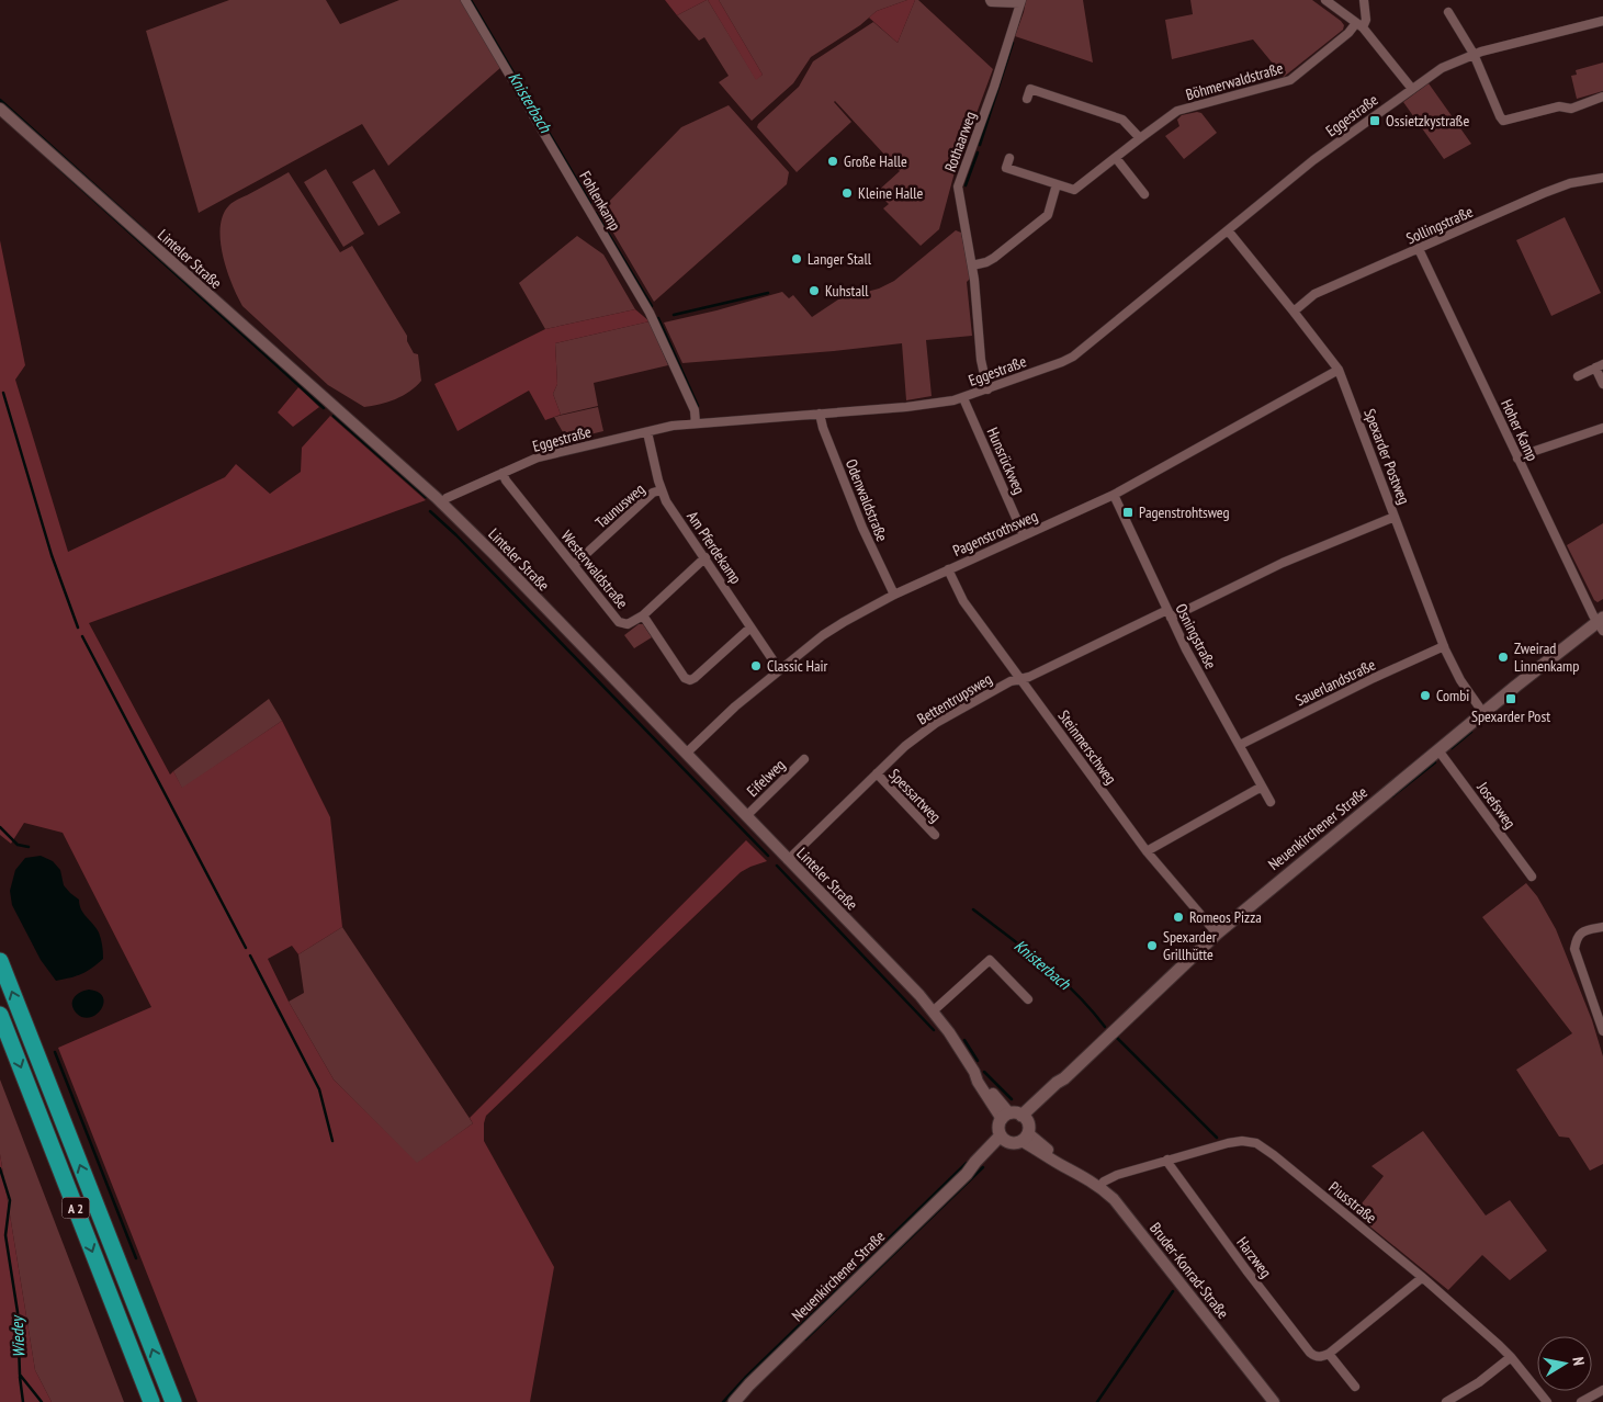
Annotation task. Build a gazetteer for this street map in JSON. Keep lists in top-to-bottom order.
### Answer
{
  "streets": {
    "highway": ["A 2"],
    "main road": ["Neuenkirchener Straße"],
    "street": [
      "Böhmerwaldstraße",
      "Eggestraße",
      "Rothaarweg",
      "Fohlenkamp",
      "Sollingstraße",
      "Linteler Straße",
      "Hoher Kamp",
      "Spexarder Postweg",
      "Hunsrückweg",
      "Odenwaldstraße",
      "Taunusweg",
      "Pagenstrothsweg",
      "Am Pferdekamp",
      "Westerwaldstraße",
      "Osningstraße",
      "Sauerlandstraße",
      "Bettentrupsweg",
      "Steinmerschweg",
      "Eifelweg",
      "Spessartweg",
      "Josefsweg",
      "Piusstraße",
      "Harzweg",
      "Bruder-Konrad-Straße"
    ]
  },
  "crossings": [
    ["Eggestraße", "Rothaarweg"],
    ["Eggestraße", "Fohlenkamp"],
    ["Eggestraße", "Linteler Straße"],
    ["Eggestraße", "Spexarder Postweg"],
    ["Eggestraße", "Hunsrückweg"],
    ["Eggestraße", "Odenwaldstraße"],
    ["Eggestraße", "Am Pferdekamp"],
    ["Eggestraße", "Westerwaldstraße"],
    ["Sollingstraße", "Hoher Kamp"],
    ["Sollingstraße", "Spexarder Postweg"],
    ["Linteler Straße", "Pagenstrothsweg"],
    ["Linteler Straße", "Bettentrupsweg"],
    ["Linteler Straße", "Eifelweg"],
    ["Linteler Straße", "Neuenkirchener Straße"],
    ["Linteler Straße", "Bruder-Konrad-Straße"],
    ["Hoher Kamp", "Neuenkirchener Straße"],
    ["Spexarder Postweg", "Pagenstrothsweg"],
    ["Spexarder Postweg", "Sauerlandstraße"],
    ["Spexarder Postweg", "Bettentrupsweg"],
    ["Spexarder Postweg", "Neuenkirchener Straße"],
    ["Hunsrückweg", "Pagenstrothsweg"],
    ["Odenwaldstraße", "Pagenstrothsweg"],
    ["Taunusweg", "Am Pferdekamp"],
    ["Taunusweg", "Westerwaldstraße"],
    ["Pagenstrothsweg", "Am Pferdekamp"],
    ["Pagenstrothsweg", "Osningstraße"],
    ["Pagenstrothsweg", "Steinmerschweg"],
    ["Am Pferdekamp", "Westerwaldstraße"],
    ["Osningstraße", "Sauerlandstraße"],
    ["Osningstraße", "Bettentrupsweg"],
    ["Bettentrupsweg", "Steinmerschweg"],
    ["Bettentrupsweg", "Spessartweg"],
    ["Steinmerschweg", "Neuenkirchener Straße"],
    ["Josefsweg", "Neuenkirchener Straße"],
    ["Neuenkirchener Straße", "Bruder-Konrad-Straße"],
    ["Piusstraße", "Harzweg"],
    ["Piusstraße", "Bruder-Konrad-Straße"]
  ],
  "water": ["Knisterbach", "Wiedey"],
  "places": {
    "transit": ["Ossietzkystraße", "Pagenstrohtsweg", "Spexarder Post"],
    "other": [
      "Große Halle",
      "Kleine Halle",
      "Langer Stall",
      "Kuhstall",
      "Zweirad Linnenkamp",
      "Classic Hair",
      "Combi",
      "Romeos Pizza",
      "Spexarder Grillhütte"
    ]
  },
  "north": "right"
}
